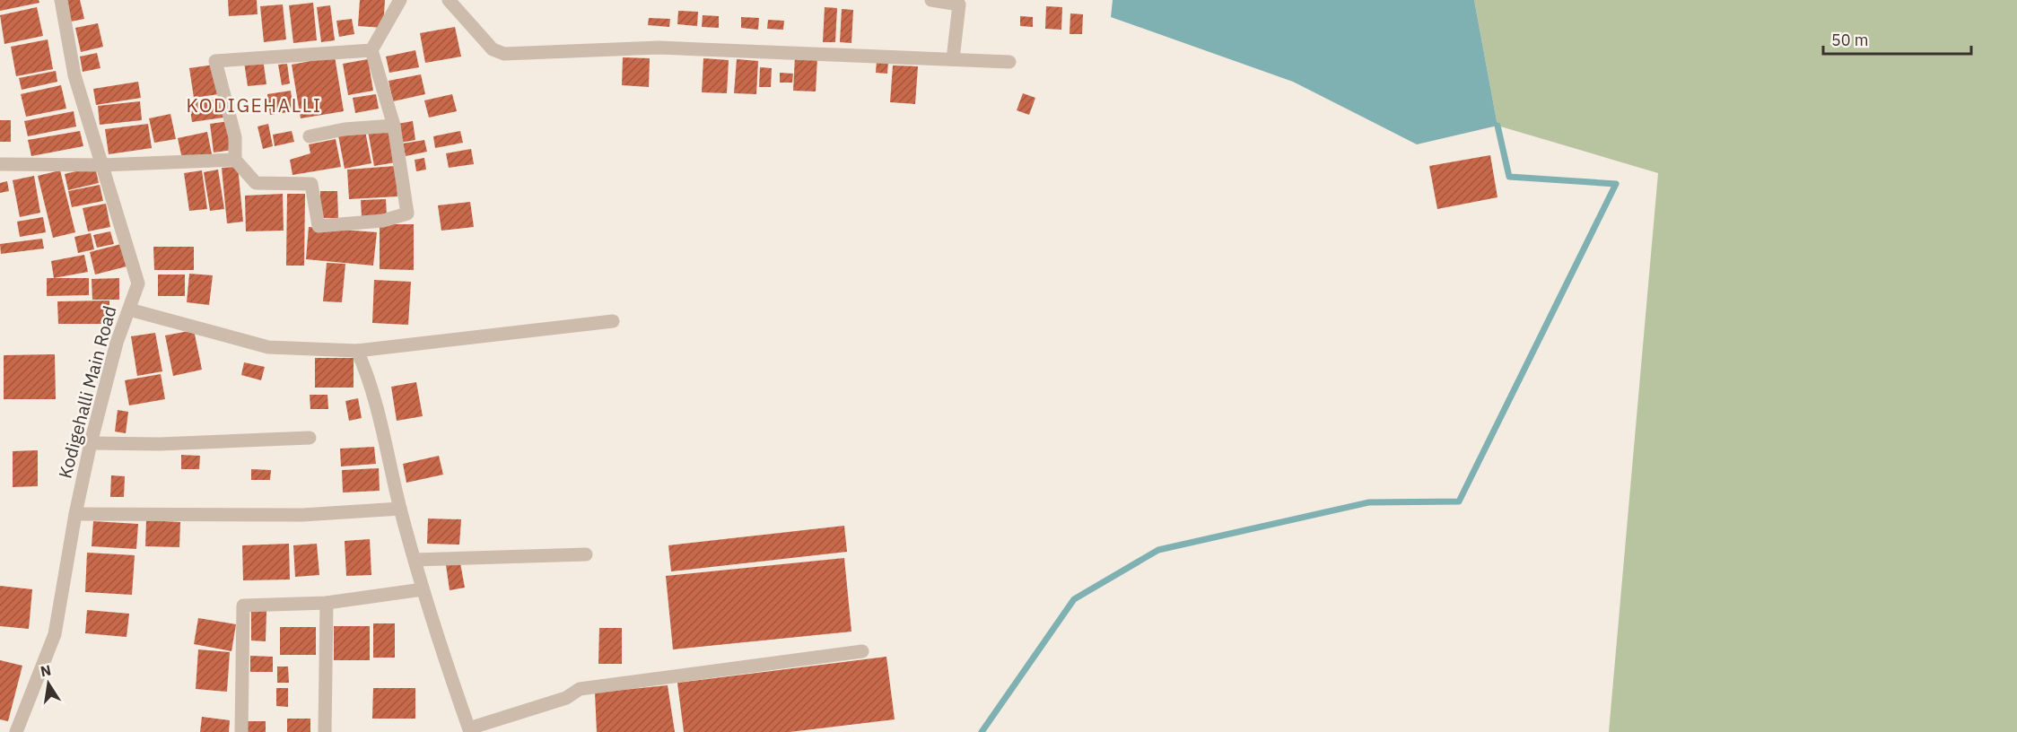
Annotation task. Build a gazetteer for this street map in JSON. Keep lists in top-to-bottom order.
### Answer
{
  "streets": {
    "street": ["Kodigehalli Main Road"]
  },
  "districts": ["KODIGEHALLI"],
  "scale_bar": "50 m",
  "north": "top"
}
